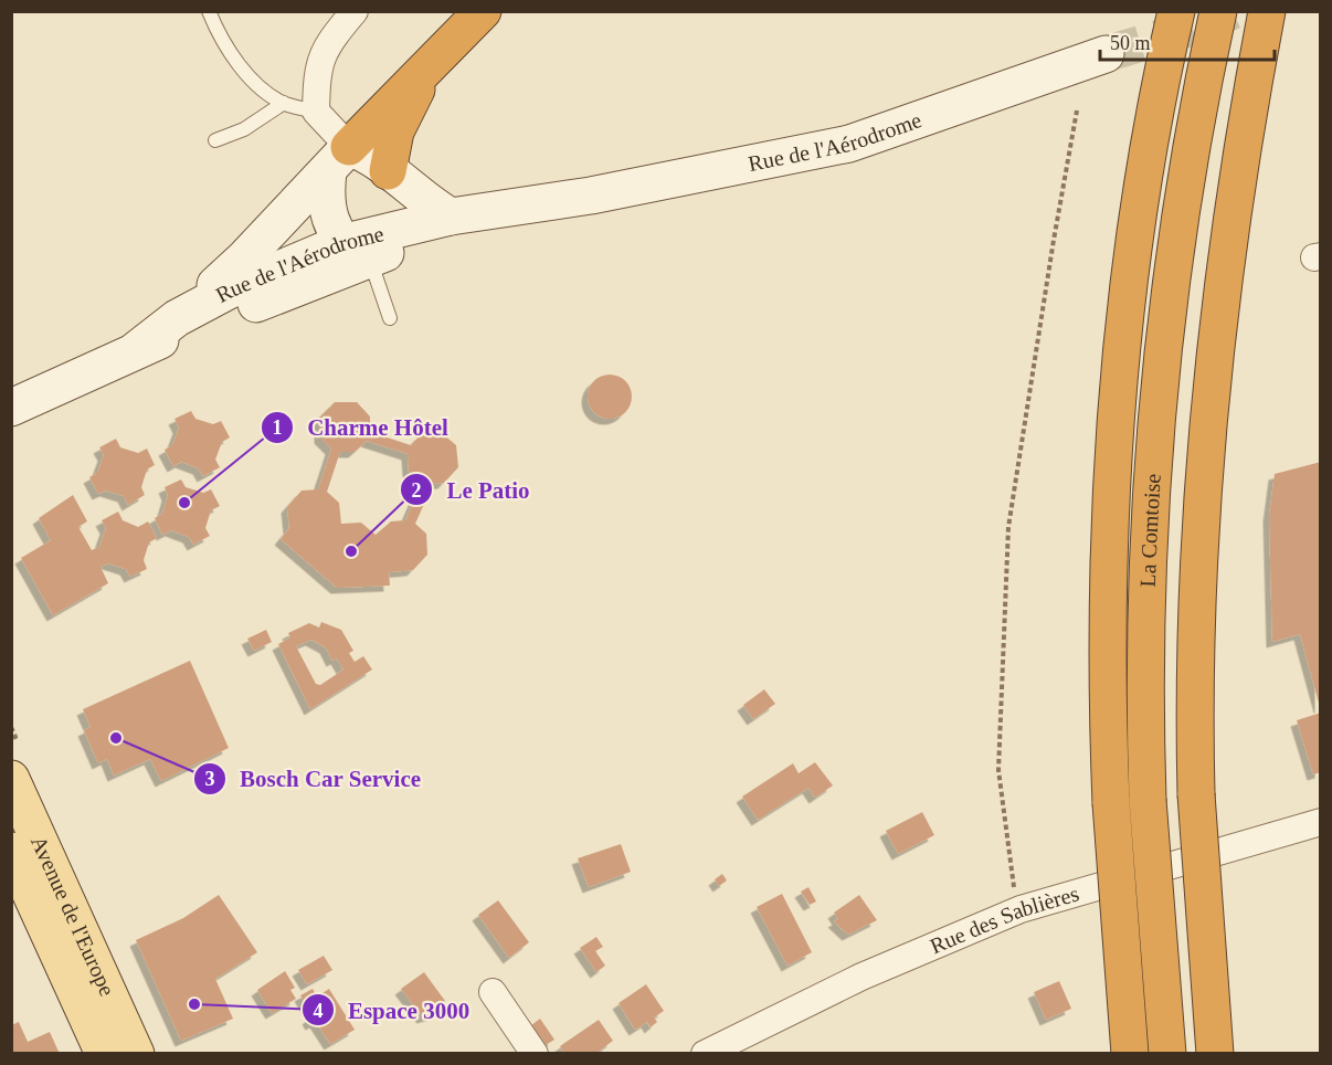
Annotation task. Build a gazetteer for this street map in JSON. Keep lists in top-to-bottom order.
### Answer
{
  "streets": {
    "highway": ["La Comtoise"],
    "main road": ["Avenue de l'Europe"],
    "street": ["Rue de l'Aérodrome", "Rue des Sablières"]
  },
  "places": [
    "Charme Hôtel",
    "Le Patio",
    "Bosch Car Service",
    "Espace 3000"
  ],
  "scale_bar": "50 m"
}
